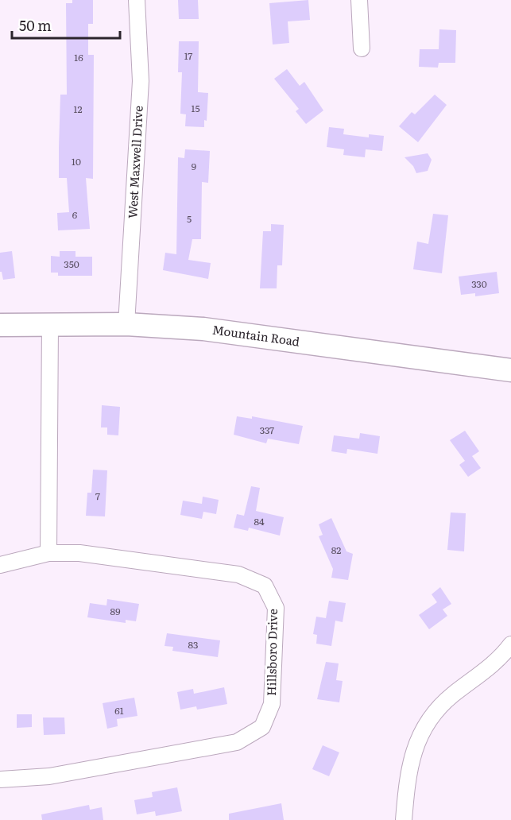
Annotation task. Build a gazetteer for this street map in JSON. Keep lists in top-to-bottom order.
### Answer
{
  "streets": {
    "main road": ["Mountain Road"],
    "street": ["West Maxwell Drive", "Hillsboro Drive"]
  },
  "crossings": [
    ["West Maxwell Drive", "Mountain Road"]
  ],
  "house_numbers": [
    "17",
    "16",
    "15",
    "12",
    "10",
    "9",
    "6",
    "5",
    "350",
    "330",
    "337",
    "7",
    "84",
    "82",
    "89",
    "83",
    "61"
  ],
  "scale_bar": "50 m"
}
